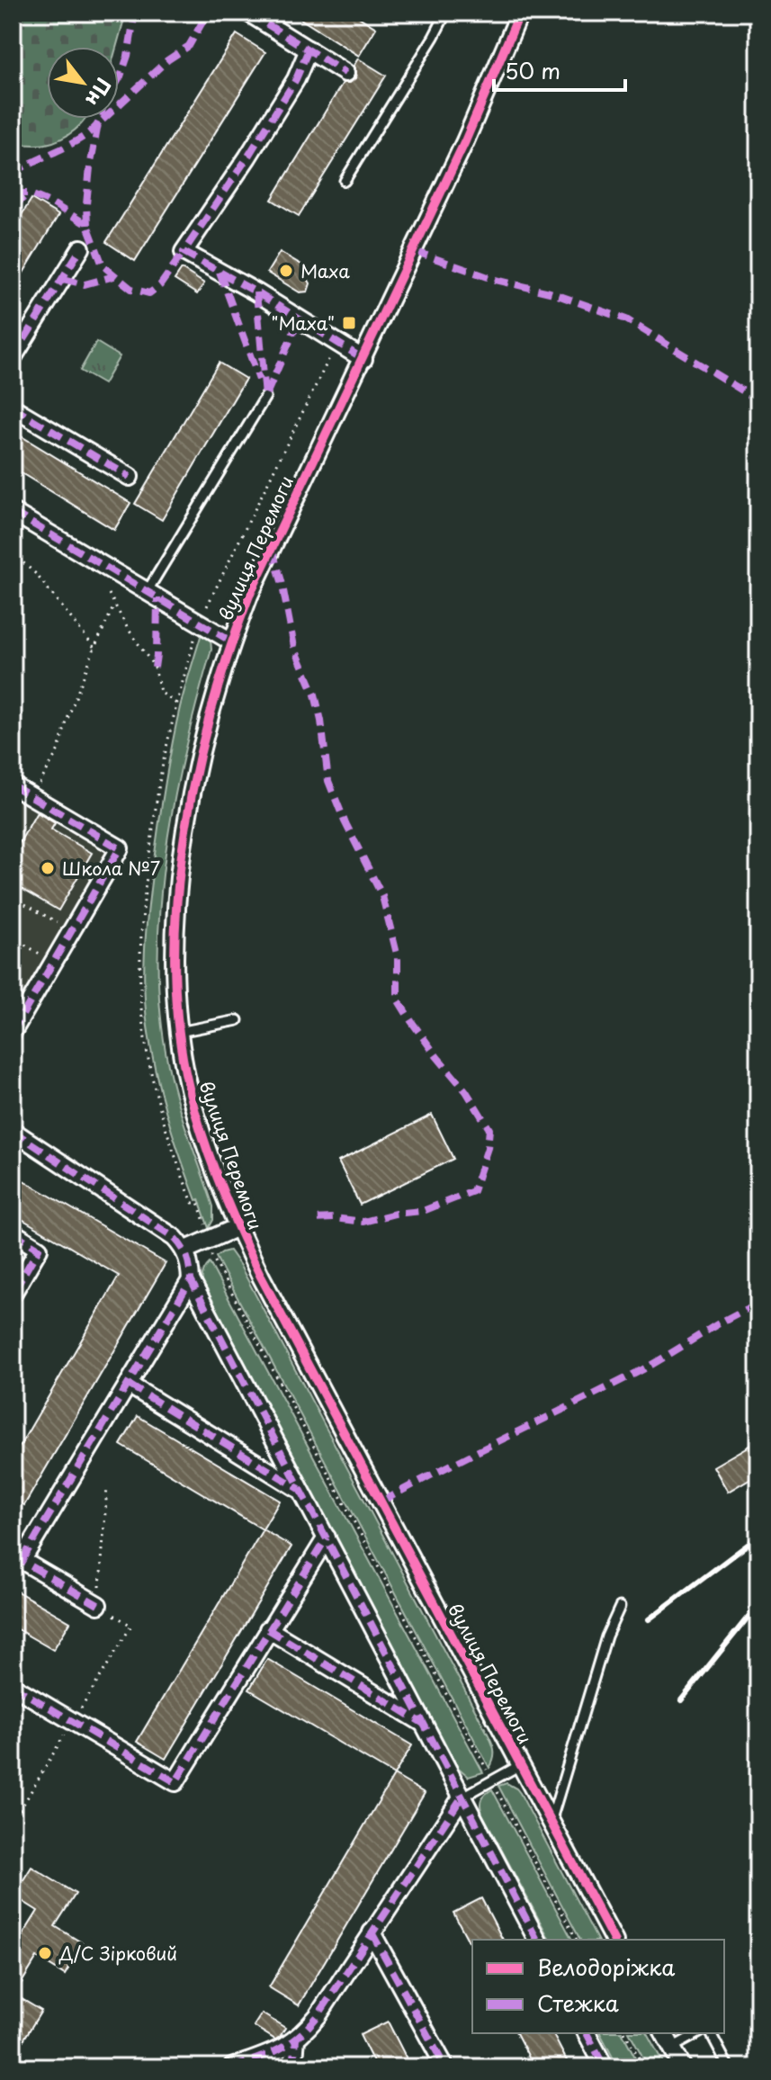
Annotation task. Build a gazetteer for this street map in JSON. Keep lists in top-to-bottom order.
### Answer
{
  "streets": {
    "street": ["вулиця Перемоги"]
  },
  "places": {
    "other": ["Маха", "Школа №7", "Д/С Зірковий"],
    "transit": ["\"Маха\""]
  },
  "legend": ["Велодоріжка", "Стежка"],
  "scale_bar": "50 m",
  "north": "bottom right"
}
